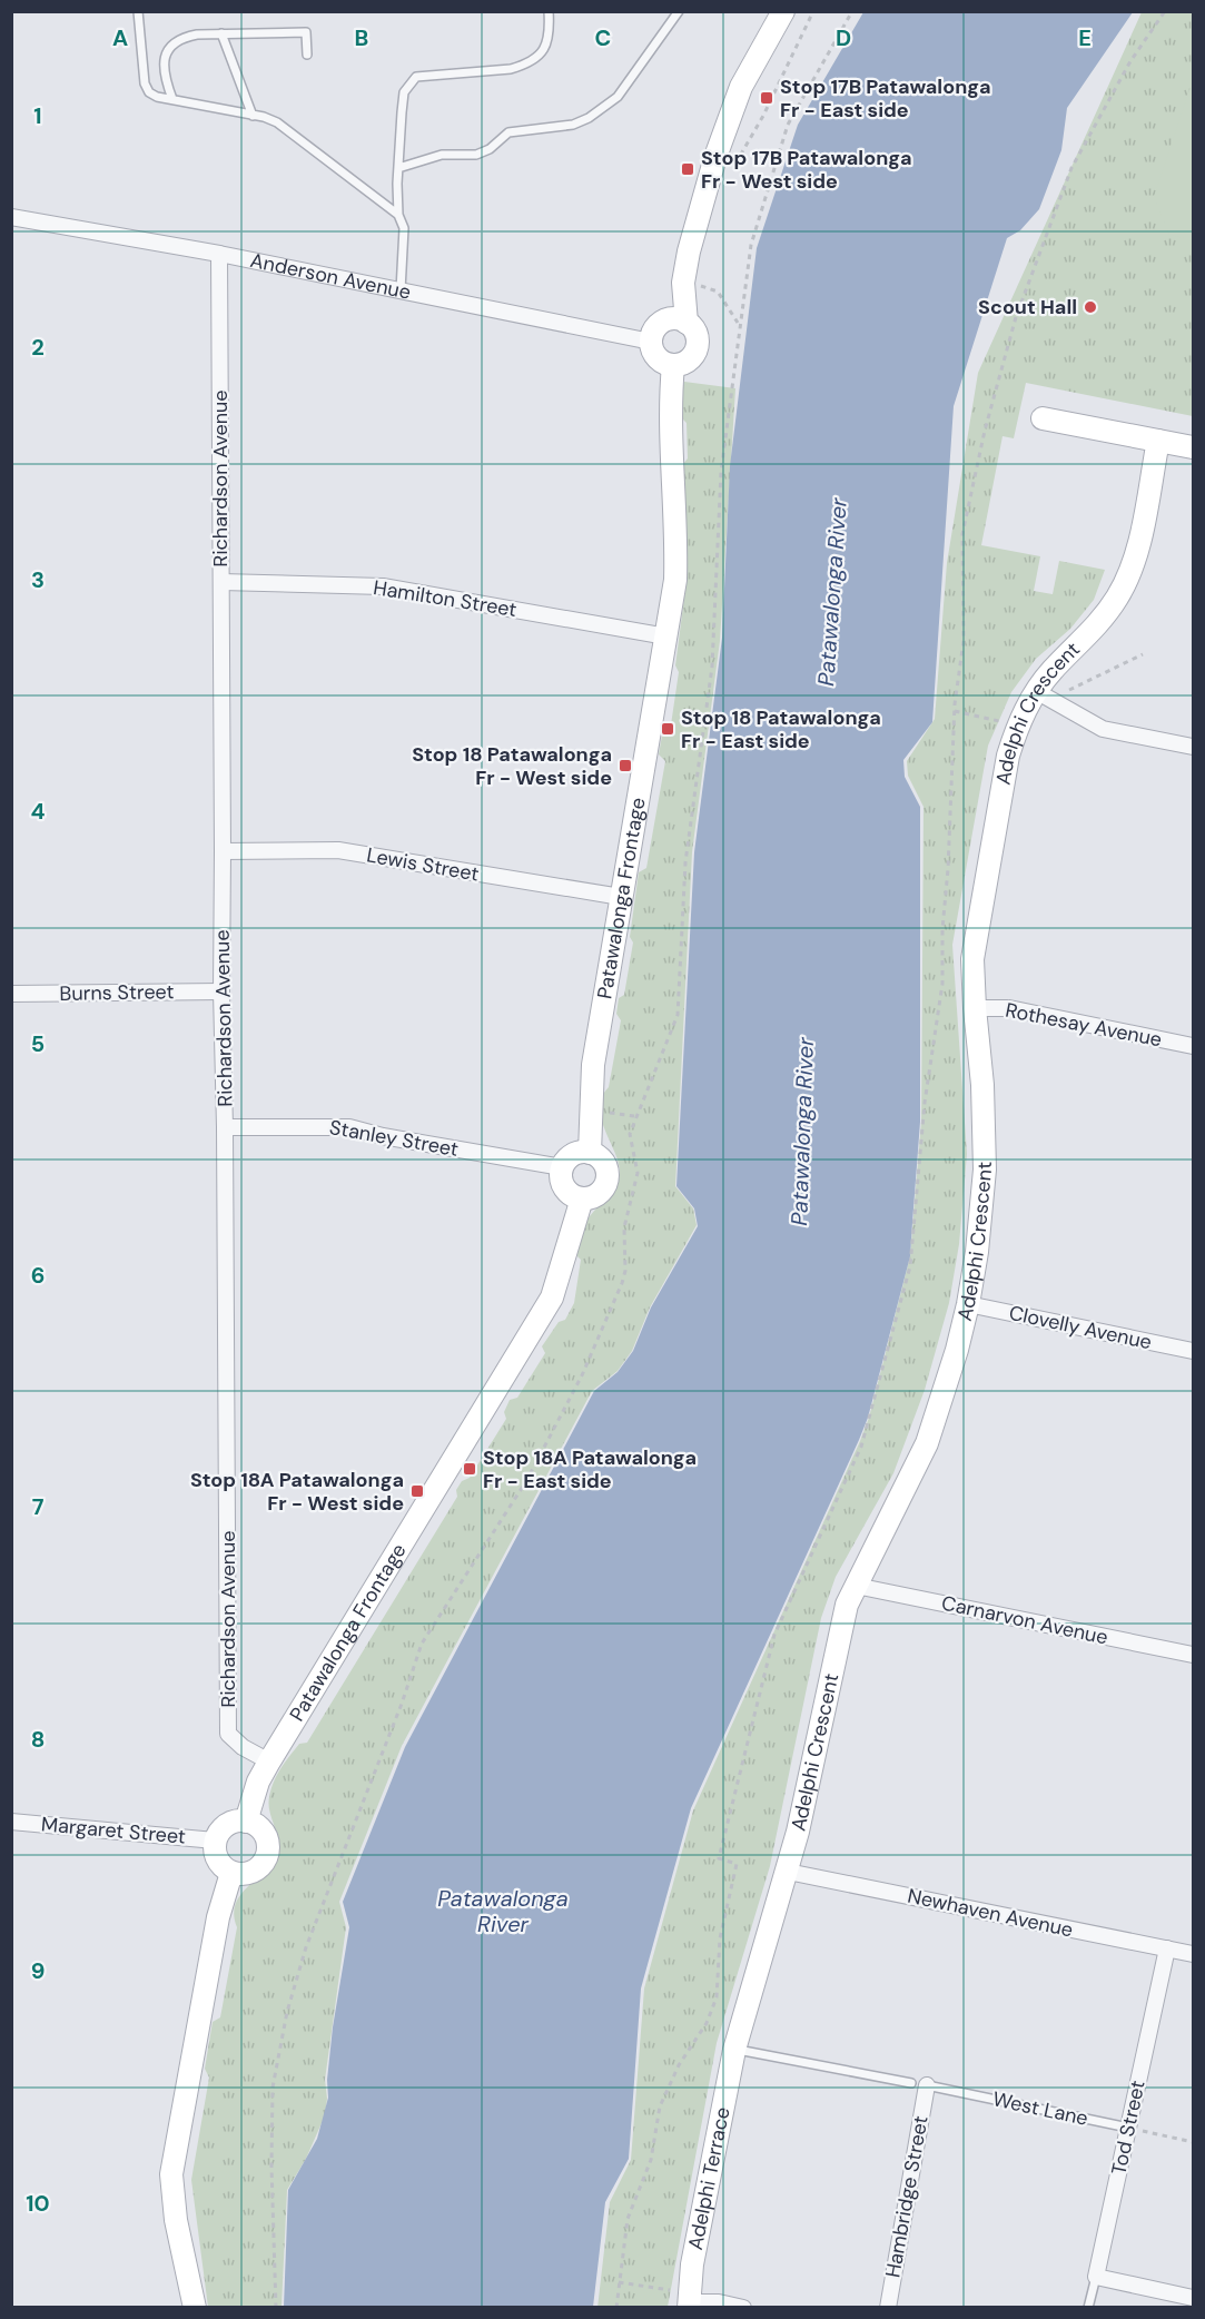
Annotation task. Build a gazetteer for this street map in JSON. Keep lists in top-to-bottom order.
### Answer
{
  "streets": {
    "street": [
      "Anderson Avenue",
      "Richardson Avenue",
      "Hamilton Street",
      "Adelphi Crescent",
      "Lewis Street",
      "Patawalonga Frontage",
      "Burns Street",
      "Rothesay Avenue",
      "Stanley Street",
      "Clovelly Avenue",
      "Carnarvon Avenue",
      "Margaret Street",
      "Newhaven Avenue",
      "Tod Street",
      "Adelphi Terrace",
      "Hambridge Street"
    ],
    "lane": ["West Lane"]
  },
  "crossings": [
    ["Anderson Avenue", "Richardson Avenue"],
    ["Anderson Avenue", "Patawalonga Frontage"],
    ["Richardson Avenue", "Hamilton Street"],
    ["Richardson Avenue", "Lewis Street"],
    ["Richardson Avenue", "Patawalonga Frontage"],
    ["Richardson Avenue", "Burns Street"],
    ["Richardson Avenue", "Stanley Street"],
    ["Hamilton Street", "Patawalonga Frontage"],
    ["Adelphi Crescent", "Rothesay Avenue"],
    ["Adelphi Crescent", "Clovelly Avenue"],
    ["Adelphi Crescent", "Carnarvon Avenue"],
    ["Adelphi Crescent", "Newhaven Avenue"],
    ["Adelphi Crescent", "West Lane"],
    ["Adelphi Crescent", "Adelphi Terrace"],
    ["Lewis Street", "Patawalonga Frontage"],
    ["Patawalonga Frontage", "Stanley Street"],
    ["Patawalonga Frontage", "Margaret Street"],
    ["Newhaven Avenue", "Tod Street"],
    ["West Lane", "Tod Street"],
    ["West Lane", "Adelphi Terrace"],
    ["West Lane", "Hambridge Street"]
  ],
  "water": ["Patawalonga River"],
  "places": {
    "transit": [
      "Stop 17B Patawalonga Fr - East side",
      "Stop 17B Patawalonga Fr - West side",
      "Stop 18 Patawalonga Fr - East side",
      "Stop 18 Patawalonga Fr - West side",
      "Stop 18A Patawalonga Fr - East side",
      "Stop 18A Patawalonga Fr - West side"
    ],
    "other": ["Scout Hall"]
  },
  "grid": {
    "columns": [
      "A",
      "B",
      "C",
      "D",
      "E"
    ],
    "rows": [
      "1",
      "2",
      "3",
      "4",
      "5",
      "6",
      "7",
      "8",
      "9",
      "10"
    ]
  }
}
